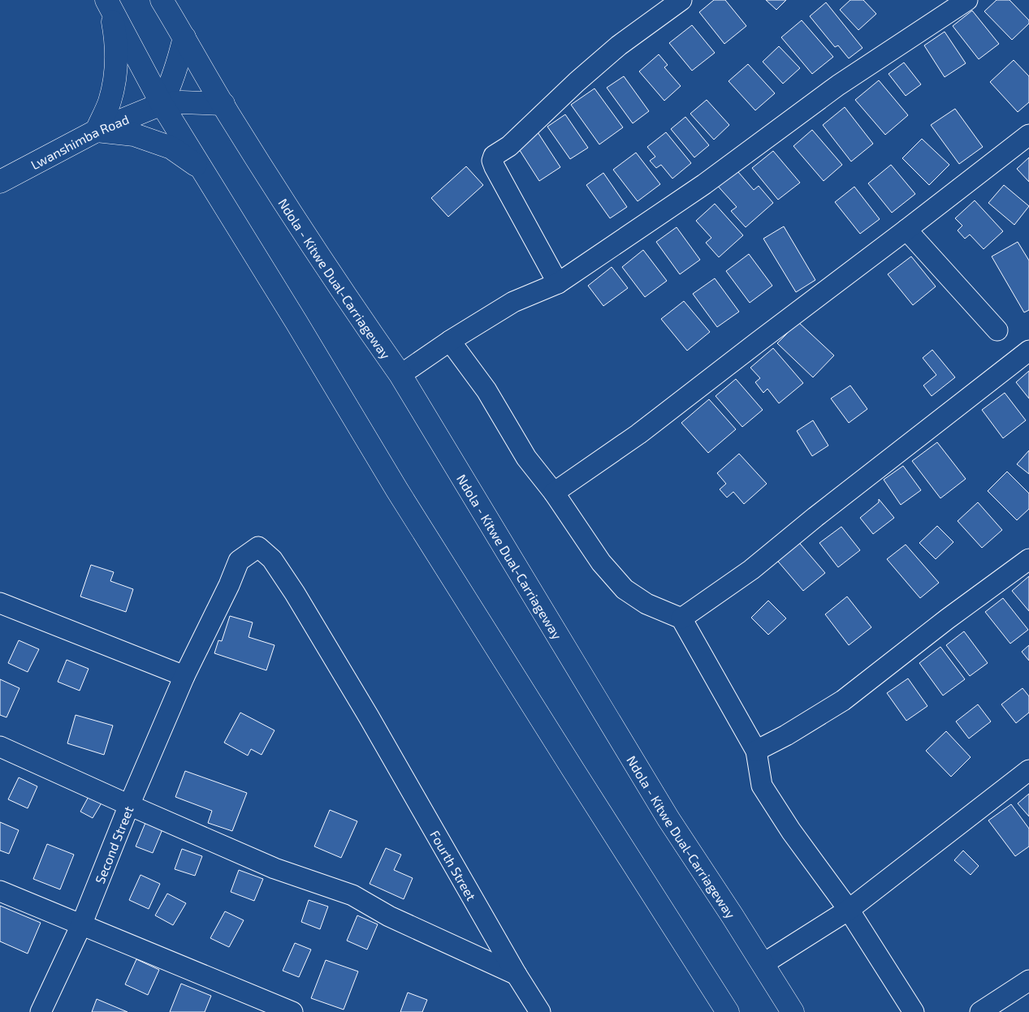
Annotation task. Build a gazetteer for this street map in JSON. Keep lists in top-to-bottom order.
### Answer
{
  "streets": {
    "main road": ["Lwanshimba Road", "Ndola - Kitwe Dual-Carriageway"],
    "street": ["Second Street", "Fourth Street"]
  },
  "crossings": [
    ["Lwanshimba Road", "Ndola - Kitwe Dual-Carriageway"],
    ["Second Street", "Fourth Street"]
  ]
}
